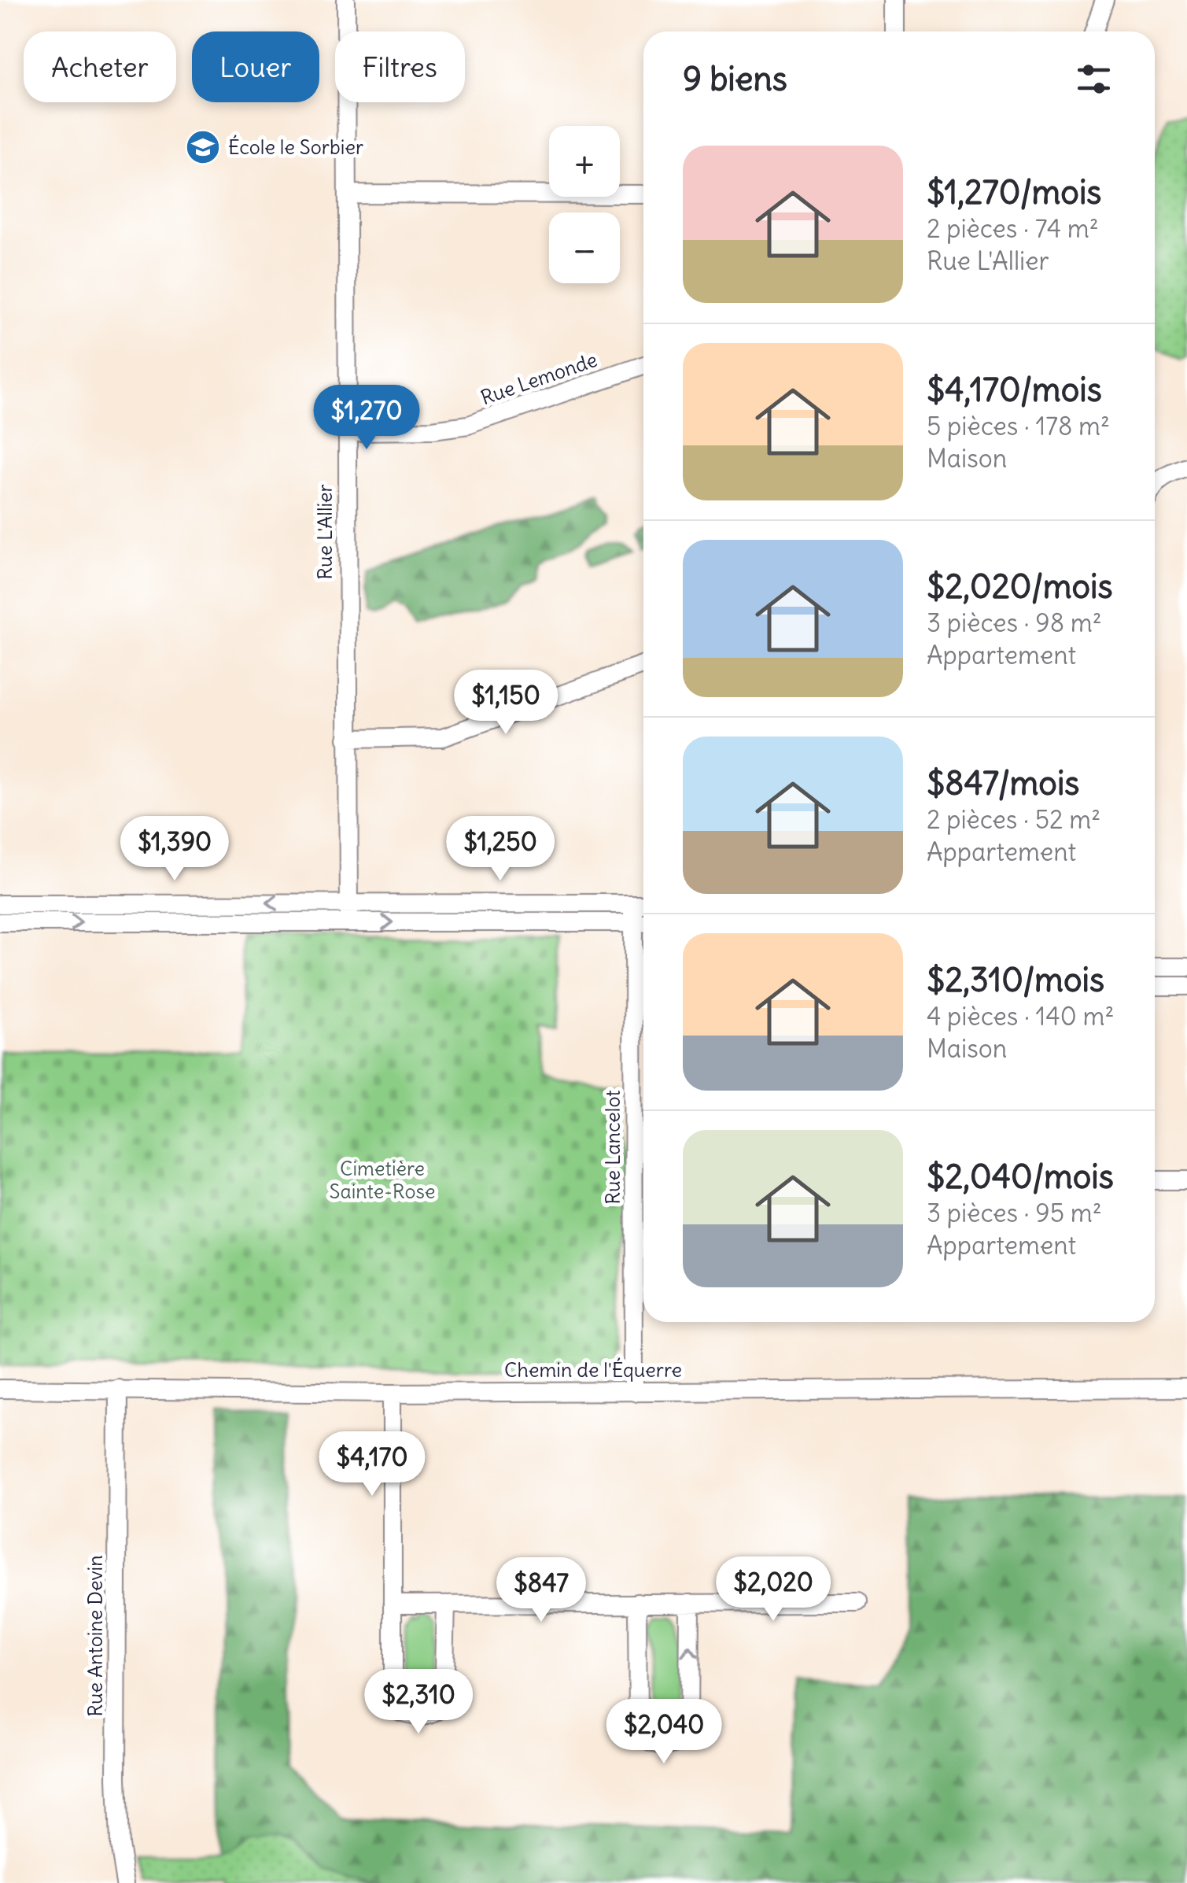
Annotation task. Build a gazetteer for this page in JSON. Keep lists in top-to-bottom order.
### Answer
{
  "streets": {
    "street": [
      "Rue Lemonde",
      "Rue L'Allier",
      "Rue Lancelot",
      "Chemin de l'Équerre",
      "Rue Antoine Devin"
    ]
  },
  "crossings": [
    ["Rue Lemonde", "Rue L'Allier"],
    ["Rue Lancelot", "Chemin de l'Équerre"],
    ["Chemin de l'Équerre", "Rue Antoine Devin"]
  ],
  "parks": ["Cimetière Sainte-Rose"],
  "places": {
    "school or university": ["École le Sorbier"]
  },
  "page": {
    "chip": ["Acheter", "Louer", "Filtres"],
    "heading": "9 biens",
    "map_buttons": ["+", "−"],
    "list": [
      {
        "name": "$1,270/mois",
        "note": "2 pièces · 74 m² · Rue L'Allier"
      },
      {
        "name": "$4,170/mois",
        "note": "5 pièces · 178 m² · Maison"
      },
      {
        "name": "$2,020/mois",
        "note": "3 pièces · 98 m² · Appartement"
      },
      {
        "name": "$847/mois",
        "note": "2 pièces · 52 m² · Appartement"
      },
      {
        "name": "$2,310/mois",
        "note": "4 pièces · 140 m² · Maison"
      },
      {
        "name": "$2,040/mois",
        "note": "3 pièces · 95 m² · Appartement"
      }
    ],
    "price": [
      "$1,270",
      "$1,150",
      "$1,390",
      "$1,250",
      "$4,170",
      "$2,020",
      "$847",
      "$2,310",
      "$2,040"
    ]
  }
}
